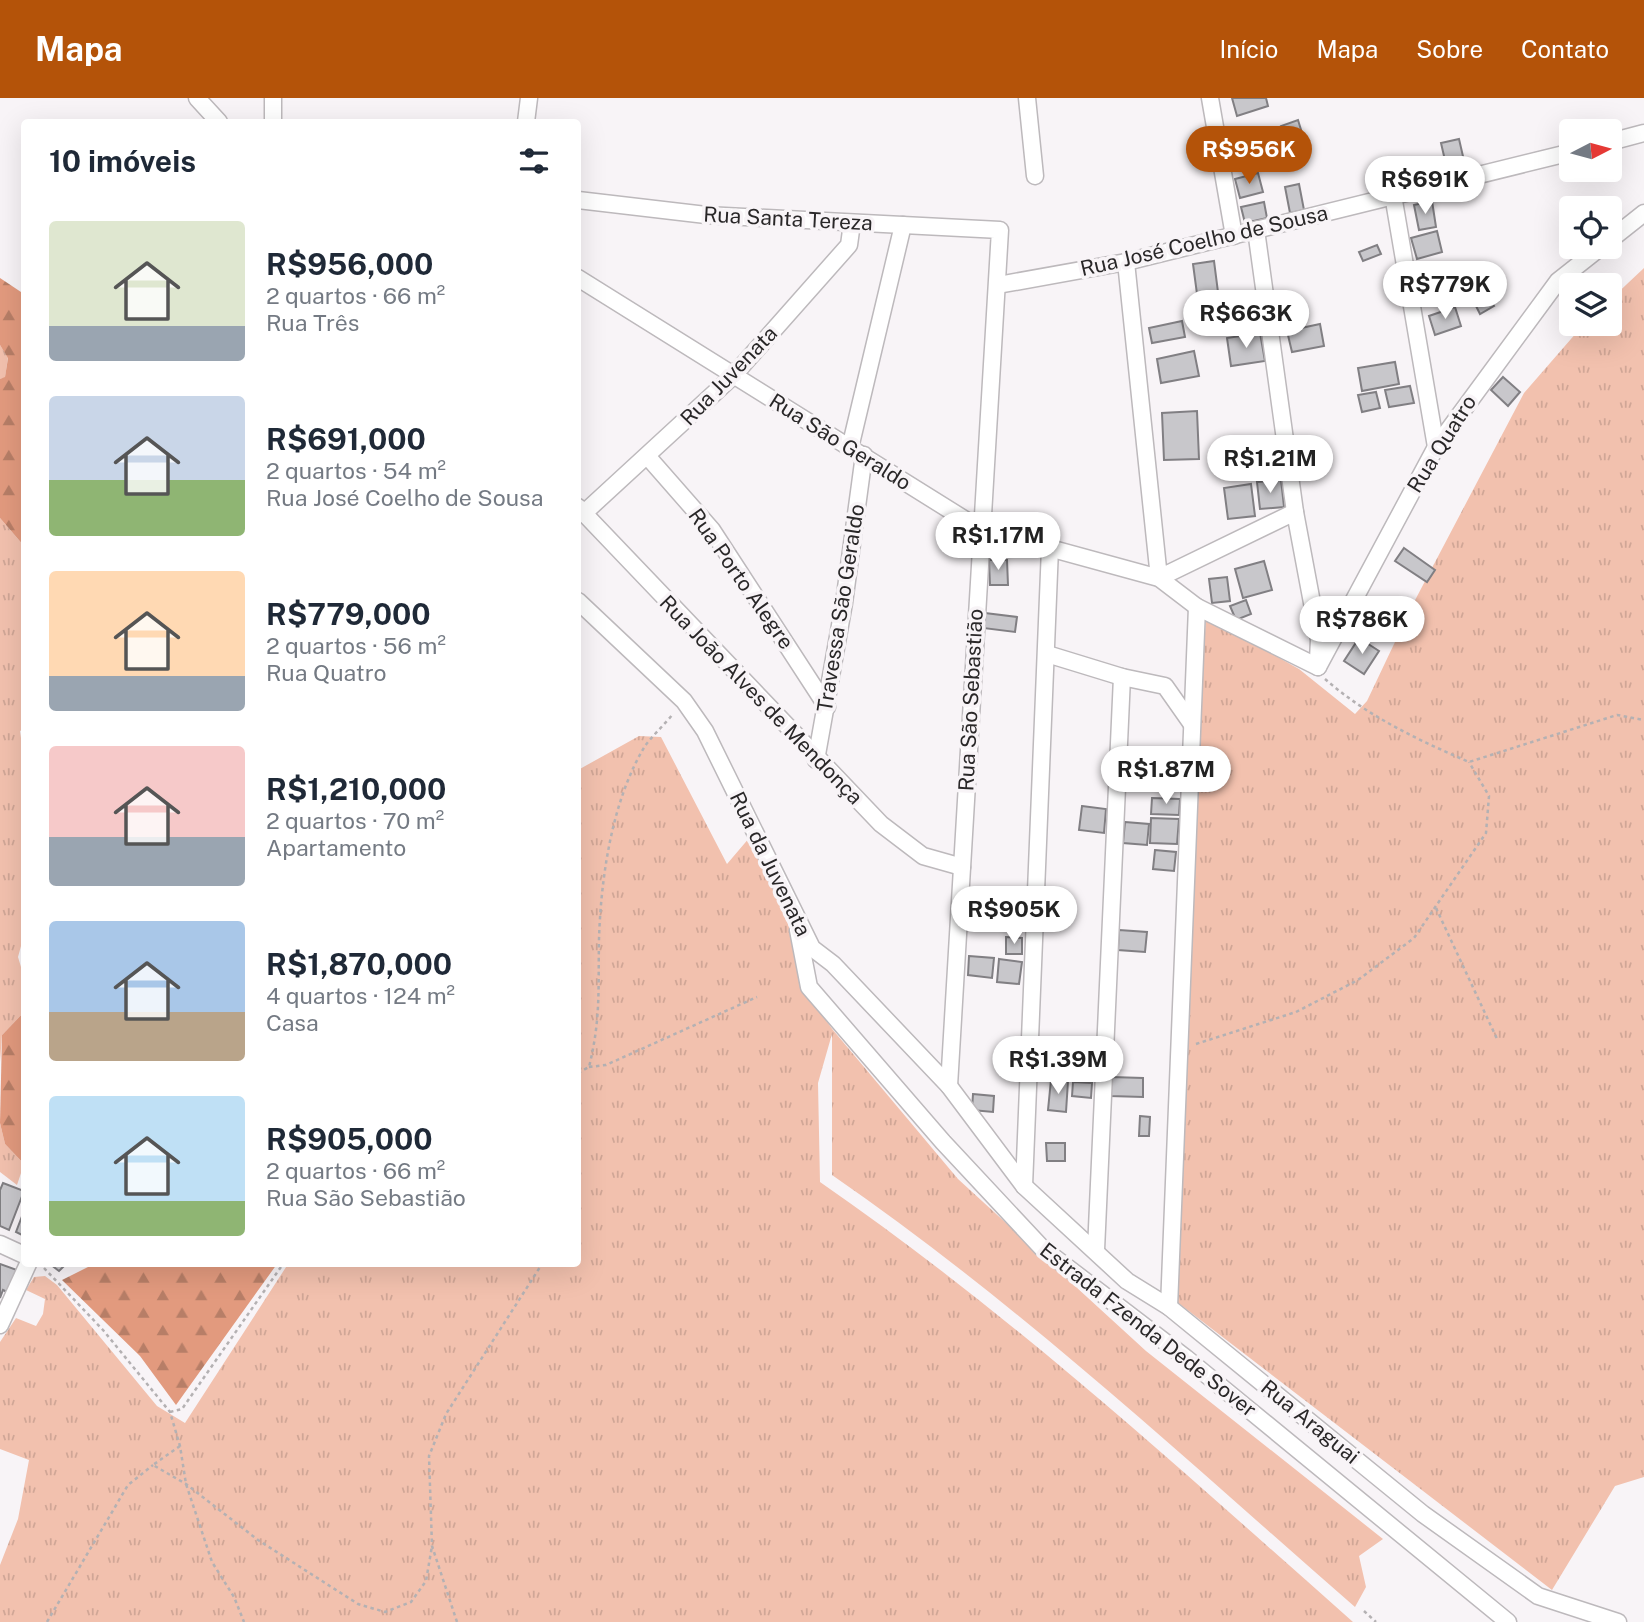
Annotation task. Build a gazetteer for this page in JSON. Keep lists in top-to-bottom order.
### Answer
{
  "streets": {
    "street": [
      "Rua Santa Tereza",
      "Rua José Coelho de Sousa",
      "Rua Juvenata",
      "Rua São Geraldo",
      "Rua Quatro",
      "Rua Porto Alegre",
      "Travessa São Geraldo",
      "Rua João Alves de Mendonça",
      "Rua São Sebastião",
      "Rua da Juvenata",
      "Estrada Fzenda Dede Sover",
      "Rua Araguai"
    ]
  },
  "crossings": [
    ["Rua Santa Tereza", "Rua Juvenata"],
    ["Rua Santa Tereza", "Travessa São Geraldo"],
    ["Rua Santa Tereza", "Rua São Sebastião"],
    ["Rua José Coelho de Sousa", "Rua São Sebastião"],
    ["Rua Juvenata", "Rua São Geraldo"],
    ["Rua Juvenata", "Rua Porto Alegre"],
    ["Rua São Geraldo", "Rua Quatro"],
    ["Rua São Geraldo", "Travessa São Geraldo"],
    ["Rua São Geraldo", "Rua São Sebastião"],
    ["Rua Porto Alegre", "Travessa São Geraldo"],
    ["Travessa São Geraldo", "Rua João Alves de Mendonça"],
    ["Rua João Alves de Mendonça", "Rua São Sebastião"],
    ["Rua São Sebastião", "Rua da Juvenata"],
    ["Rua da Juvenata", "Estrada Fzenda Dede Sover"],
    ["Rua da Juvenata", "Rua Araguai"]
  ],
  "north": "right",
  "page": {
    "header": "Mapa",
    "nav": [
      "Início",
      "Mapa",
      "Sobre",
      "Contato"
    ],
    "heading": "10 imóveis",
    "price": [
      "R$956K",
      "R$691K",
      "R$779K",
      "R$663K",
      "R$1.21M",
      "R$1.17M",
      "R$786K",
      "R$1.87M",
      "R$905K",
      "R$1.39M"
    ],
    "list": [
      {
        "name": "R$956,000",
        "note": "2 quartos · 66 m² · Rua Três"
      },
      {
        "name": "R$691,000",
        "note": "2 quartos · 54 m² · Rua José Coelho de Sousa"
      },
      {
        "name": "R$779,000",
        "note": "2 quartos · 56 m² · Rua Quatro"
      },
      {
        "name": "R$1,210,000",
        "note": "2 quartos · 70 m² · Apartamento"
      },
      {
        "name": "R$1,870,000",
        "note": "4 quartos · 124 m² · Casa"
      },
      {
        "name": "R$905,000",
        "note": "2 quartos · 66 m² · Rua São Sebastião"
      }
    ]
  }
}
